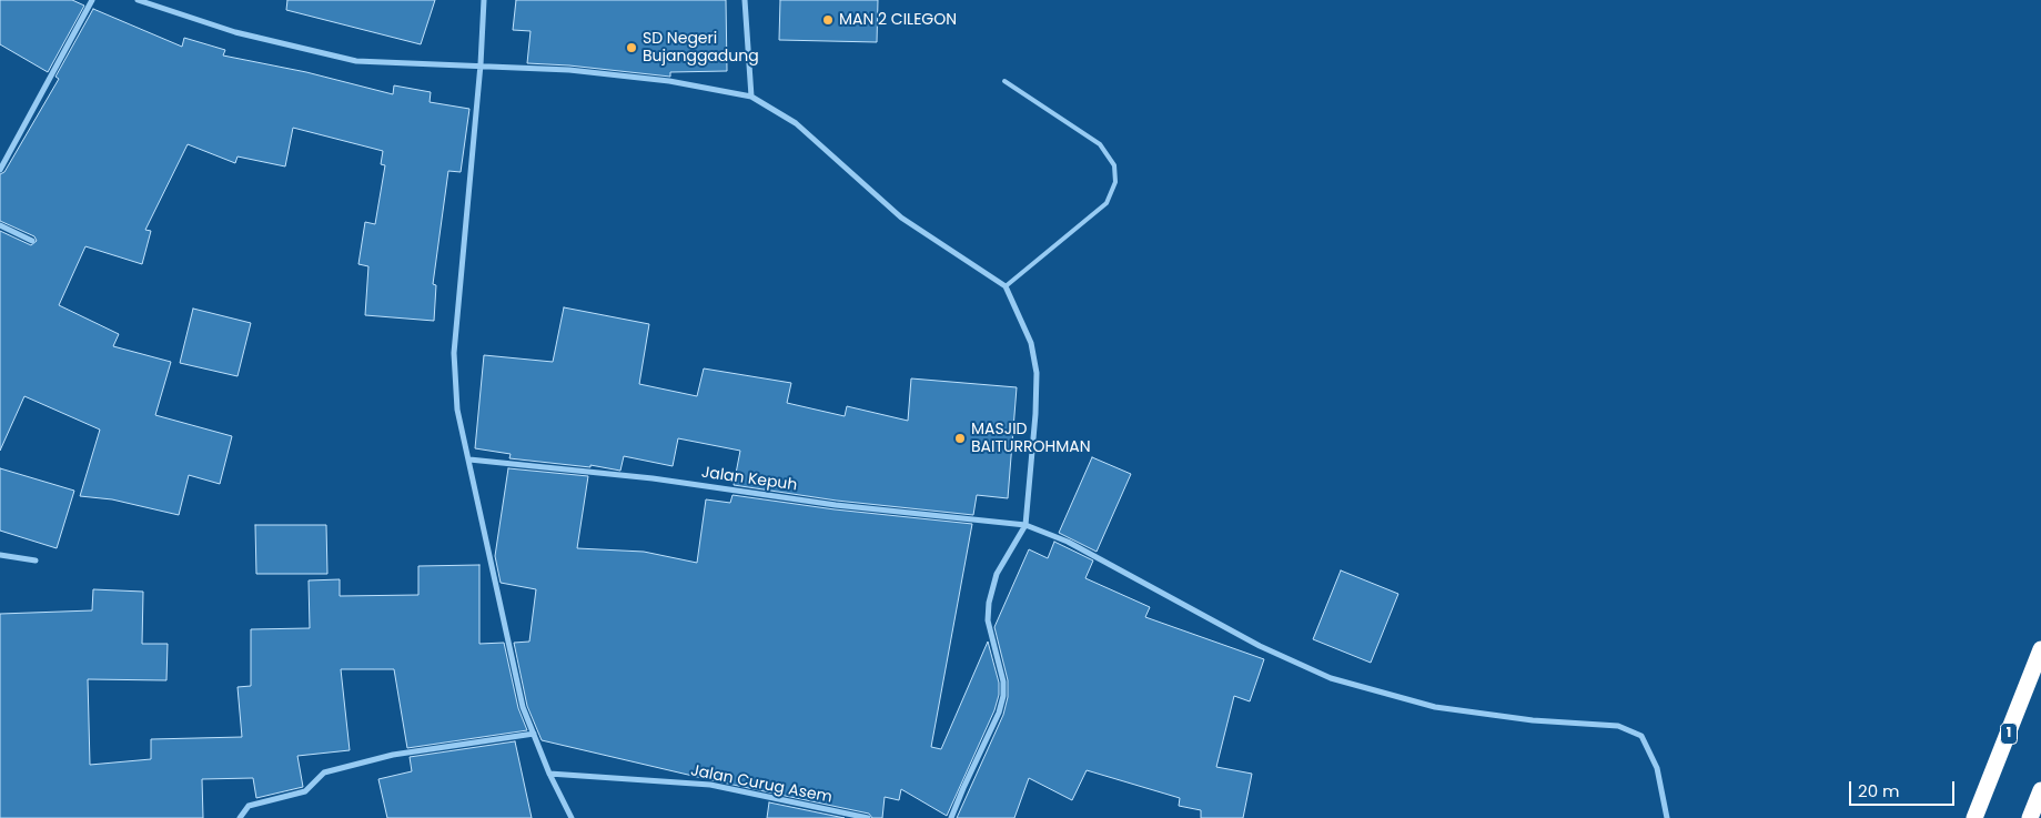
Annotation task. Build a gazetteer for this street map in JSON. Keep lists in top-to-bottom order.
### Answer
{
  "streets": {
    "highway": ["1"],
    "street": ["Jalan Kepuh", "Jalan Curug Asem"]
  },
  "places": ["MAN 2 CILEGON", "SD Negeri Bujanggadung", "MASJID BAITURROHMAN"],
  "scale_bar": "20 m"
}
